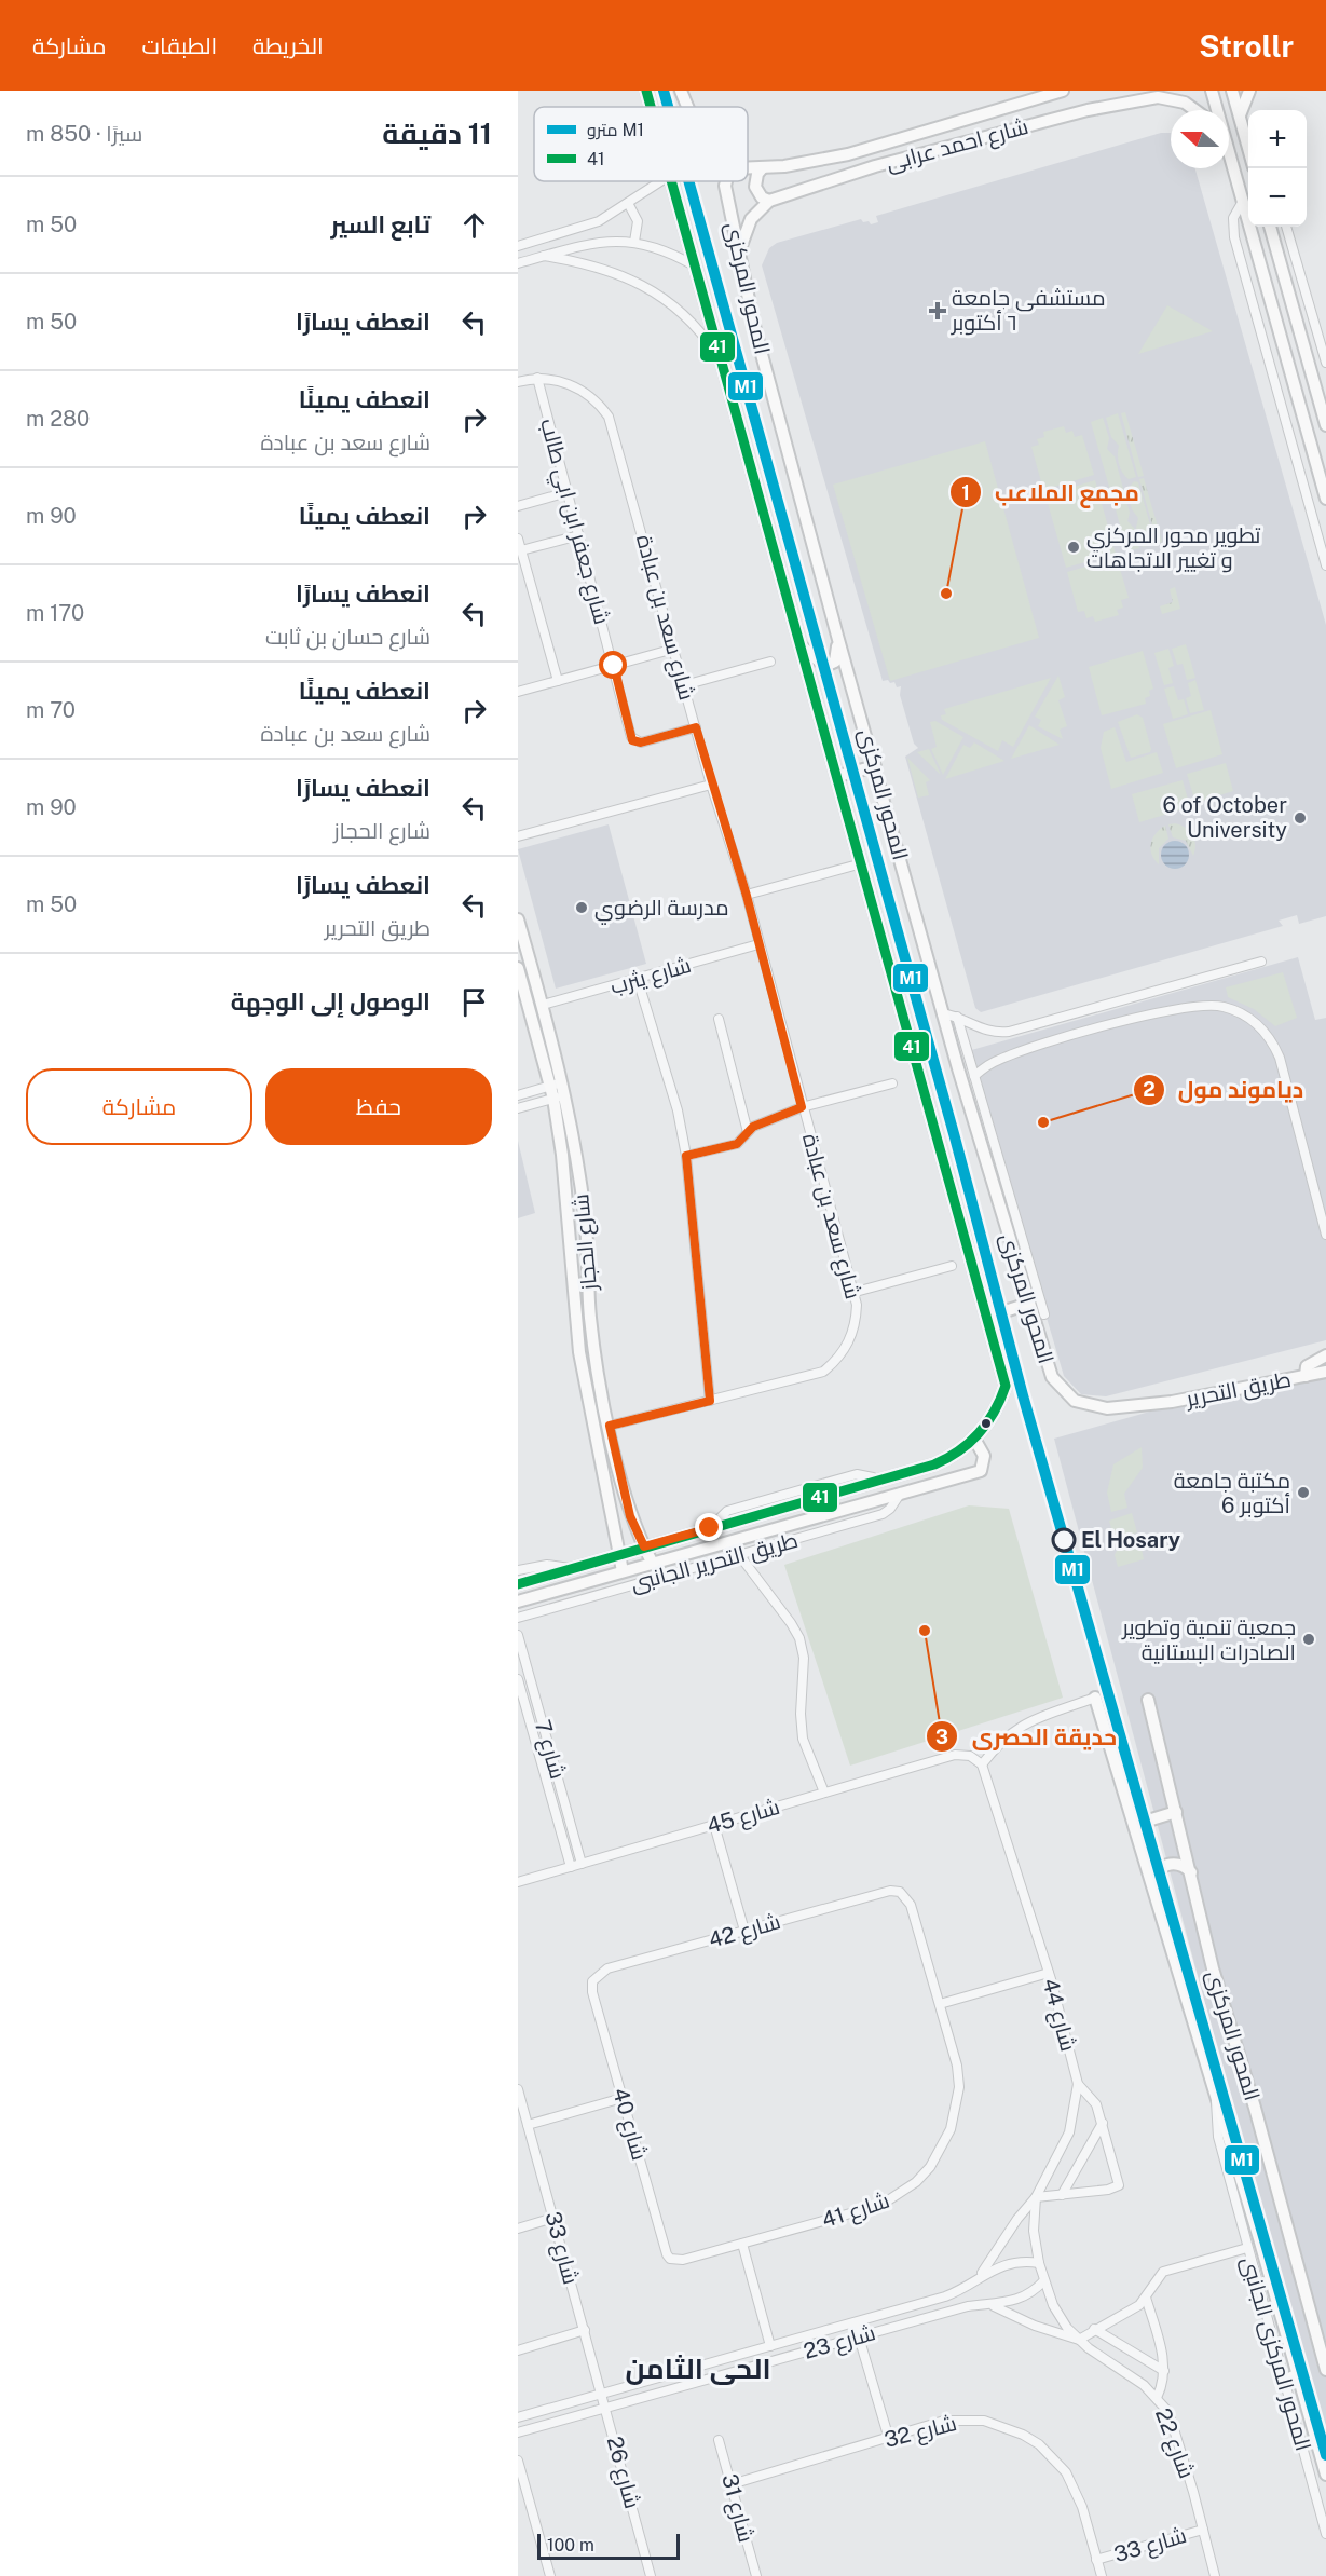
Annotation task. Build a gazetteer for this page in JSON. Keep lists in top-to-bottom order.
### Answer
{
  "streets": {
    "main road": [
      "شارع احمد عرابى",
      "المحور المركزى",
      "شارع الحجاز",
      "طريق التحرير"
    ],
    "street": [
      "شارع جعفر ابن ابي طالب",
      "شارع سعد بن عبادة",
      "شارع يثرب",
      "طريق التحرير الجانبى",
      "شارع 7",
      "شارع 45",
      "شارع 42",
      "شارع 44",
      "شارع 40",
      "شارع 41",
      "شارع 33",
      "شارع 23",
      "المحور المركزى الجانبى",
      "شارع 32",
      "شارع 22",
      "شارع 26",
      "شارع 31"
    ]
  },
  "crossings": [
    ["المحور المركزى", "طريق التحرير"],
    ["المحور المركزى", "المحور المركزى الجانبى"],
    ["شارع جعفر ابن ابي طالب", "شارع سعد بن عبادة"],
    ["شارع سعد بن عبادة", "شارع يثرب"],
    ["شارع سعد بن عبادة", "شارع الحجاز"],
    ["شارع يثرب", "شارع الحجاز"],
    ["شارع 7", "شارع 45"],
    ["شارع 45", "شارع 44"],
    ["شارع 42", "شارع 40"],
    ["شارع 42", "شارع 41"],
    ["شارع 44", "شارع 23"],
    ["شارع 44", "شارع 22"],
    ["شارع 40", "شارع 41"],
    ["شارع 33", "شارع 23"],
    ["شارع 33", "شارع 32"],
    ["شارع 33", "شارع 22"],
    ["شارع 33", "شارع 26"],
    ["شارع 23", "شارع 22"],
    ["شارع 23", "شارع 26"],
    ["شارع 32", "شارع 31"]
  ],
  "districts": ["الحى الثامن"],
  "places": {
    "health": ["مستشفى جامعة ٦ أكتوبر"],
    "other": [
      "تطوير محور المركزي و تغيير الاتجاهات",
      "مجمع الملاعب",
      "6 of October University",
      "مدرسة الرضوي",
      "دياموند مول",
      "مكتبة جامعة 6 أكتوبر",
      "El Hosary",
      "حديقة الحصرى",
      "جمعية تنمية وتطوير الصادرات البستانية"
    ]
  },
  "lines": ["metro line M1", "transit line 41"],
  "legend": ["مترو M1", "41"],
  "scale_bar": "100 m",
  "north": "left",
  "page": {
    "header": "Strollr",
    "nav": ["الخريطة", "الطبقات", "مشاركة"],
    "heading": ["11 دقيقة", "سيرًا · 850 m"],
    "map_buttons": ["+", "−"],
    "list": [
      ["تابع السير", "50 m"],
      ["انعطف يسارًا", "50 m"],
      ["انعطف يمينًا", "شارع سعد بن عبادة", "280 m"],
      ["انعطف يمينًا", "90 m"],
      ["انعطف يسارًا", "شارع حسان بن ثابت", "170 m"],
      ["انعطف يمينًا", "شارع سعد بن عبادة", "70 m"],
      ["انعطف يسارًا", "شارع الحجاز", "90 m"],
      ["انعطف يسارًا", "طريق التحرير", "50 m"],
      "الوصول إلى الوجهة"
    ],
    "buttons": ["حفظ", "مشاركة"],
    "scale": "100 m"
  }
}
